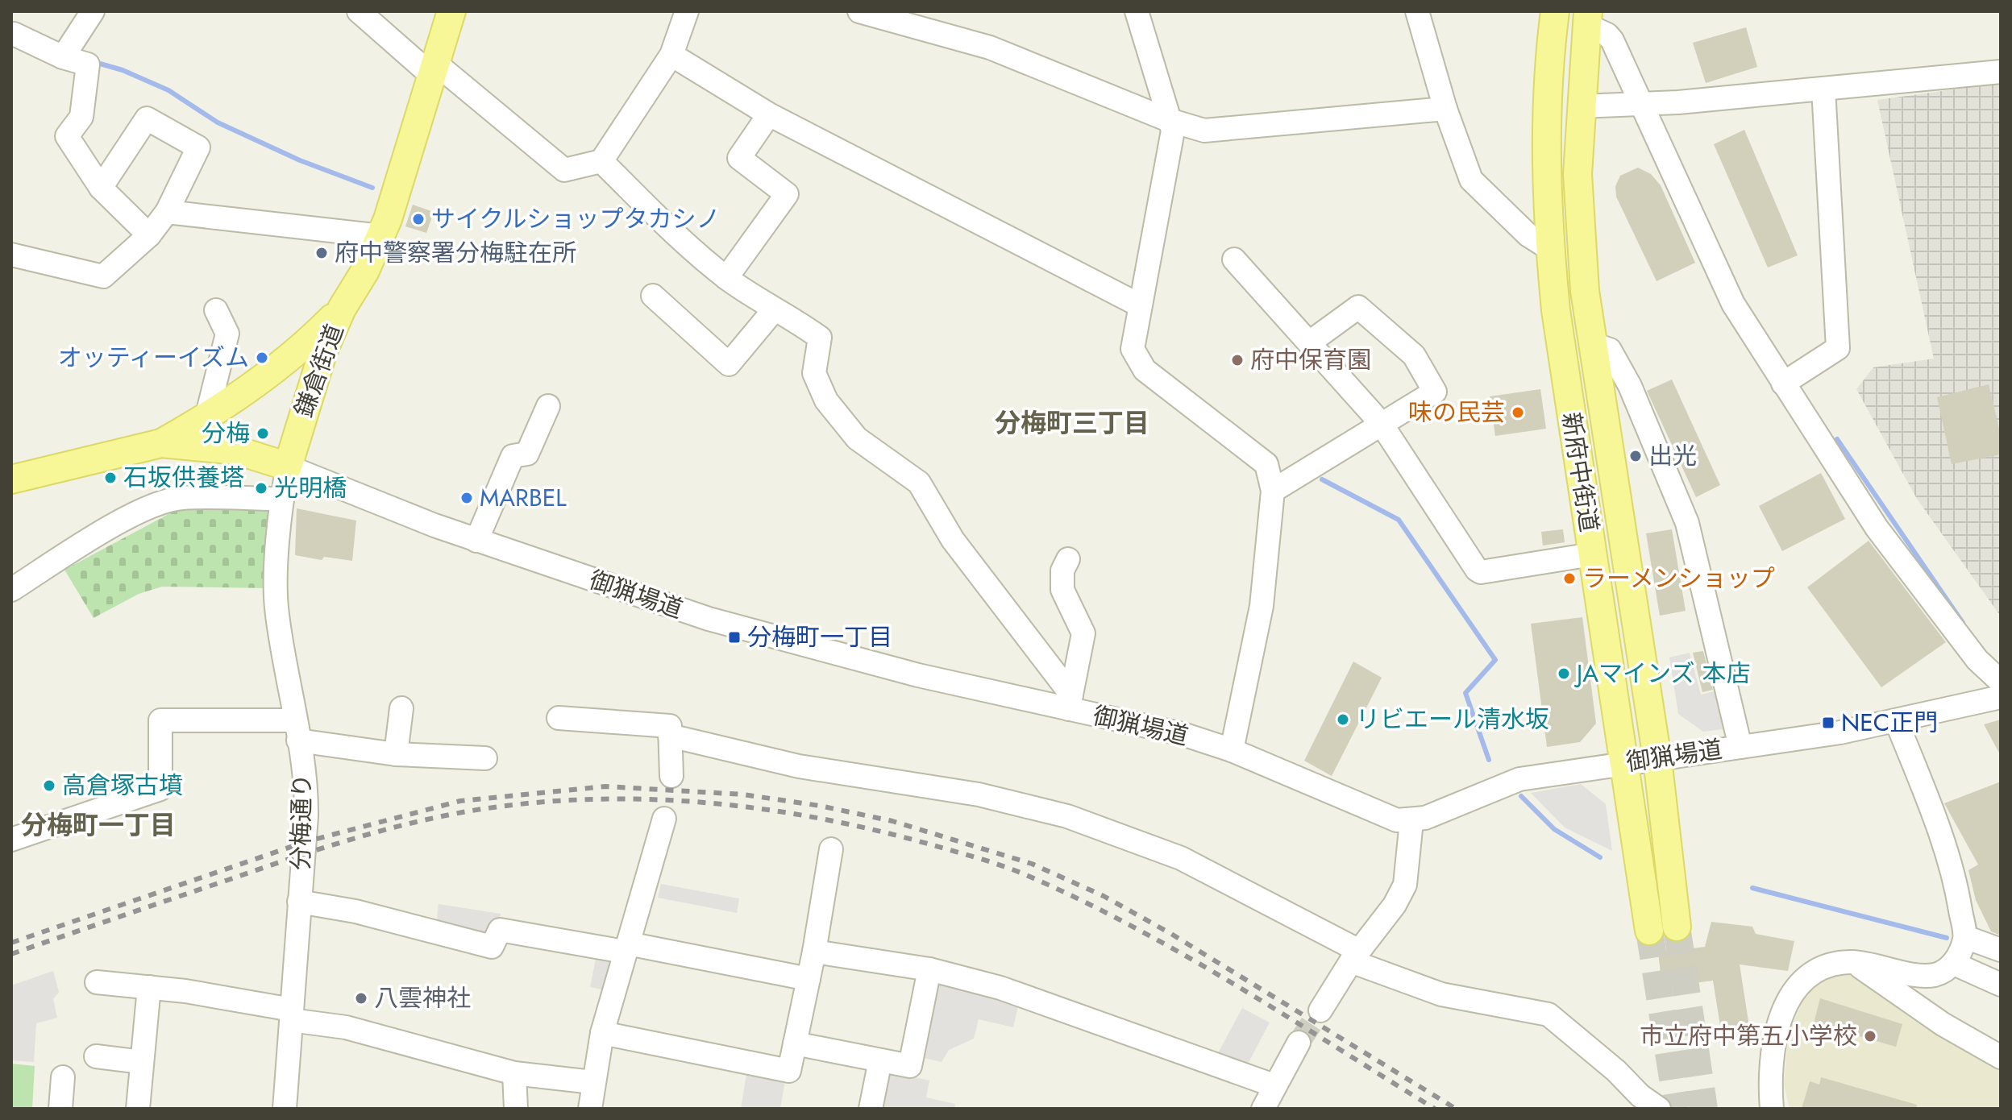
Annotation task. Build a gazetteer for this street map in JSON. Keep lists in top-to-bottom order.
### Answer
{
  "streets": {
    "main road": ["鎌倉街道", "新府中街道"],
    "street": ["御猟場道", "分梅通り"]
  },
  "crossings": [
    ["鎌倉街道", "御猟場道"],
    ["鎌倉街道", "分梅通り"],
    ["新府中街道", "御猟場道"],
    ["御猟場道", "分梅通り"]
  ],
  "districts": ["分梅町三丁目", "分梅町一丁目"],
  "places": {
    "other": [
      "サイクルショップタカシノ",
      "府中警察署分梅駐在所",
      "オッティーイズム",
      "府中保育園",
      "味の民芸",
      "分梅",
      "出光",
      "石坂供養塔",
      "光明橋",
      "MARBEL",
      "ラーメンショップ",
      "JAマインズ 本店",
      "リビエール清水坂",
      "高倉塚古墳",
      "八雲神社",
      "市立府中第五小学校"
    ],
    "transit": ["分梅町一丁目", "NEC正門"]
  }
}
